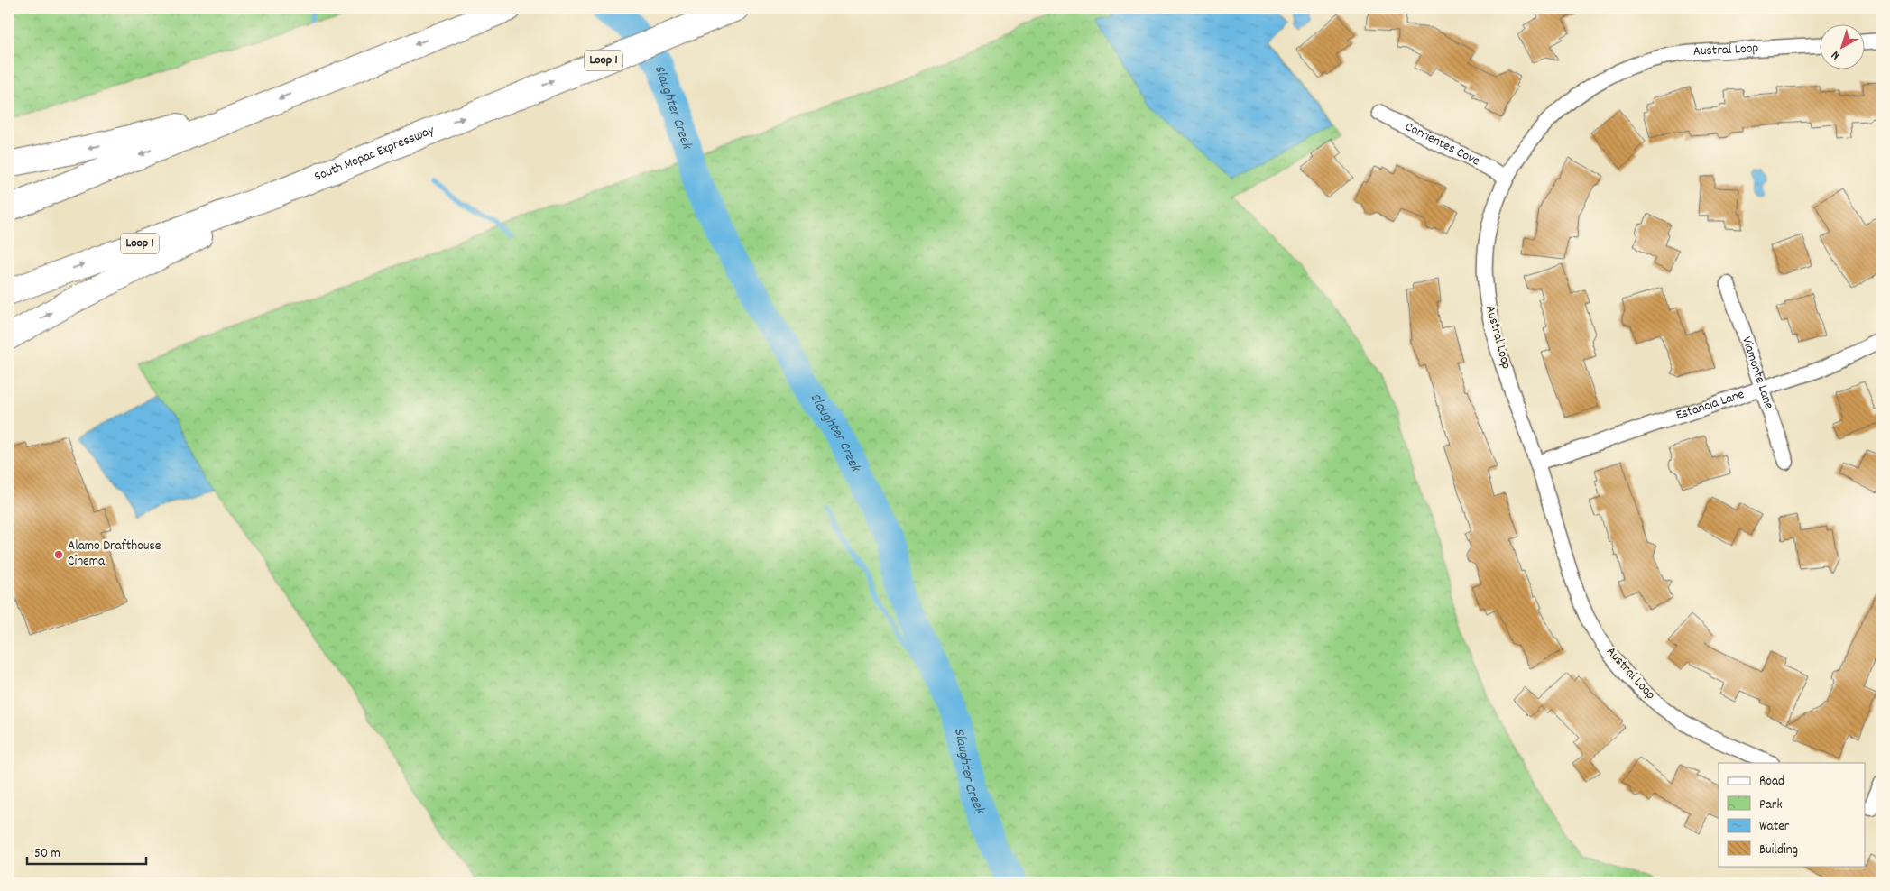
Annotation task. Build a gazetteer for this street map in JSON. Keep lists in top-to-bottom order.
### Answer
{
  "streets": {
    "highway": ["Loop 1", "South Mopac Expressway"],
    "street": [
      "Austral Loop",
      "Corrientes Cove",
      "Viamonte Lane",
      "Estancia Lane"
    ]
  },
  "crossings": [
    ["Austral Loop", "Corrientes Cove"],
    ["Austral Loop", "Estancia Lane"],
    ["Viamonte Lane", "Estancia Lane"]
  ],
  "water": ["Slaughter Creek"],
  "places": ["Alamo Drafthouse Cinema"],
  "legend": [
    "Road",
    "Park",
    "Water",
    "Building"
  ],
  "scale_bar": "50 m",
  "north": "bottom left"
}
